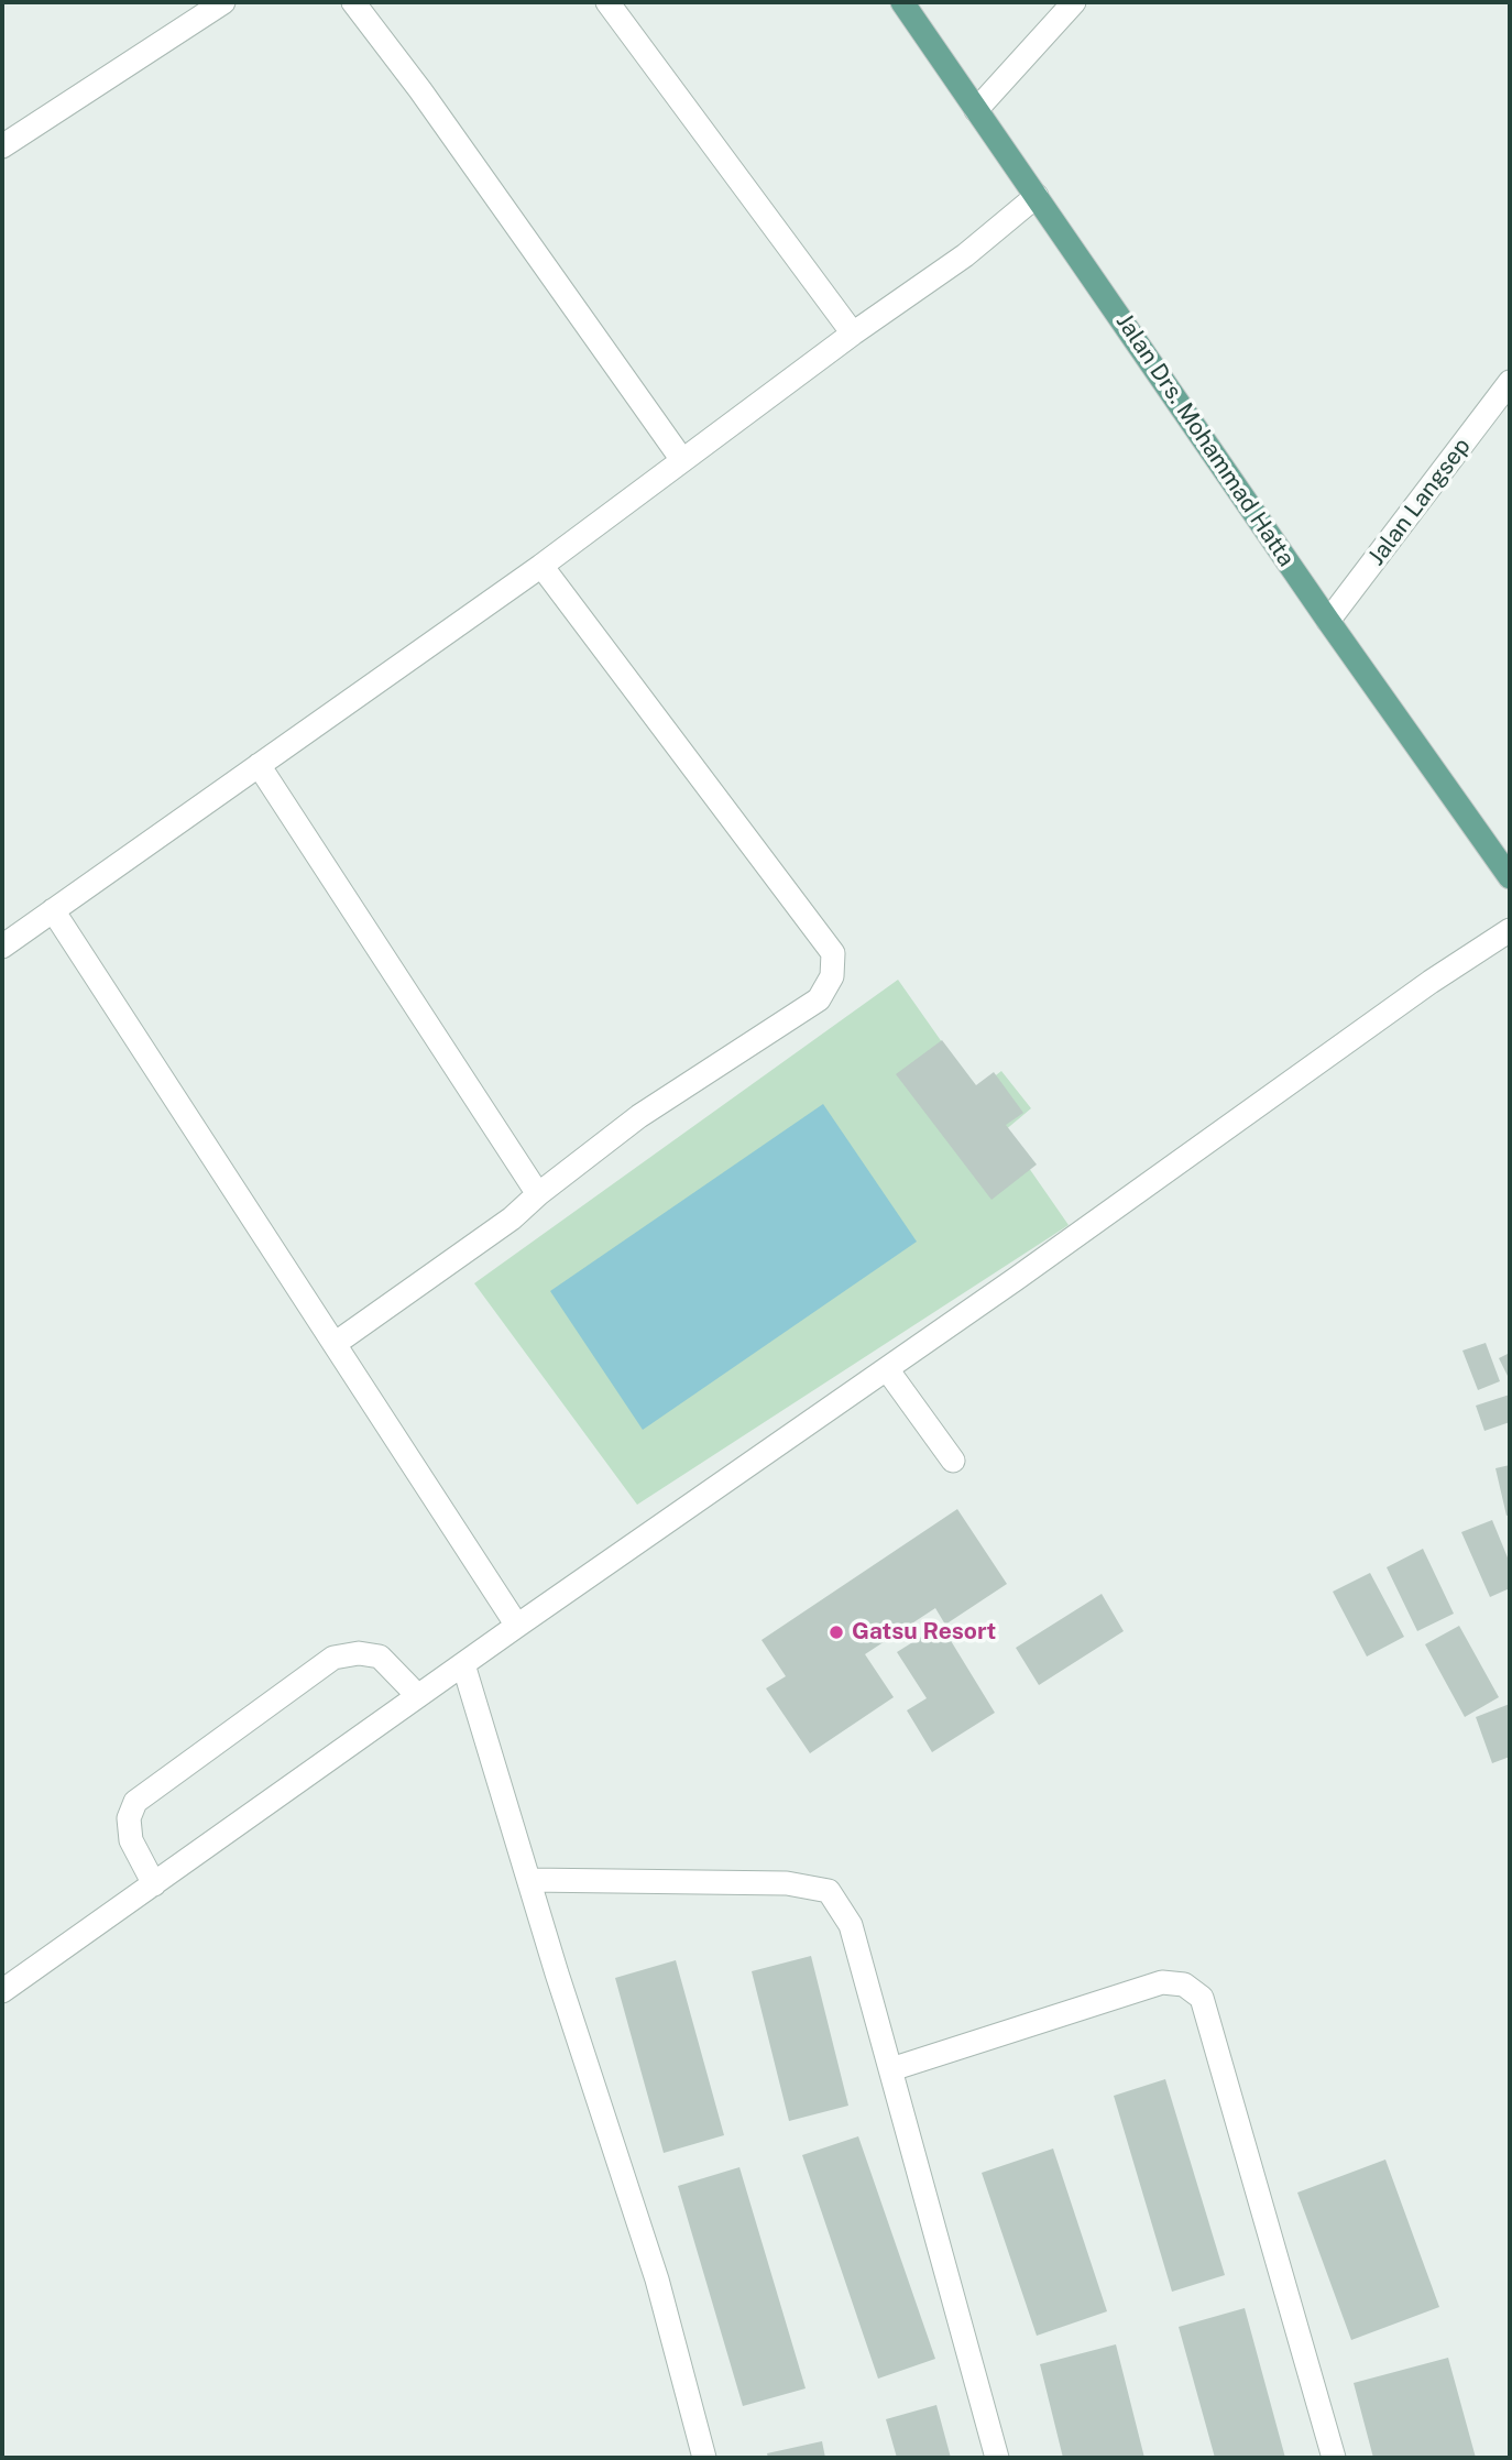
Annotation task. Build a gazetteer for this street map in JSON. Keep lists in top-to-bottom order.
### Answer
{
  "streets": {
    "main road": ["Jalan Drs. Mohammad Hatta"],
    "street": ["Jalan Langsep"]
  },
  "crossings": [
    ["Jalan Drs. Mohammad Hatta", "Jalan Langsep"]
  ],
  "places": ["Gatsu Resort"]
}
